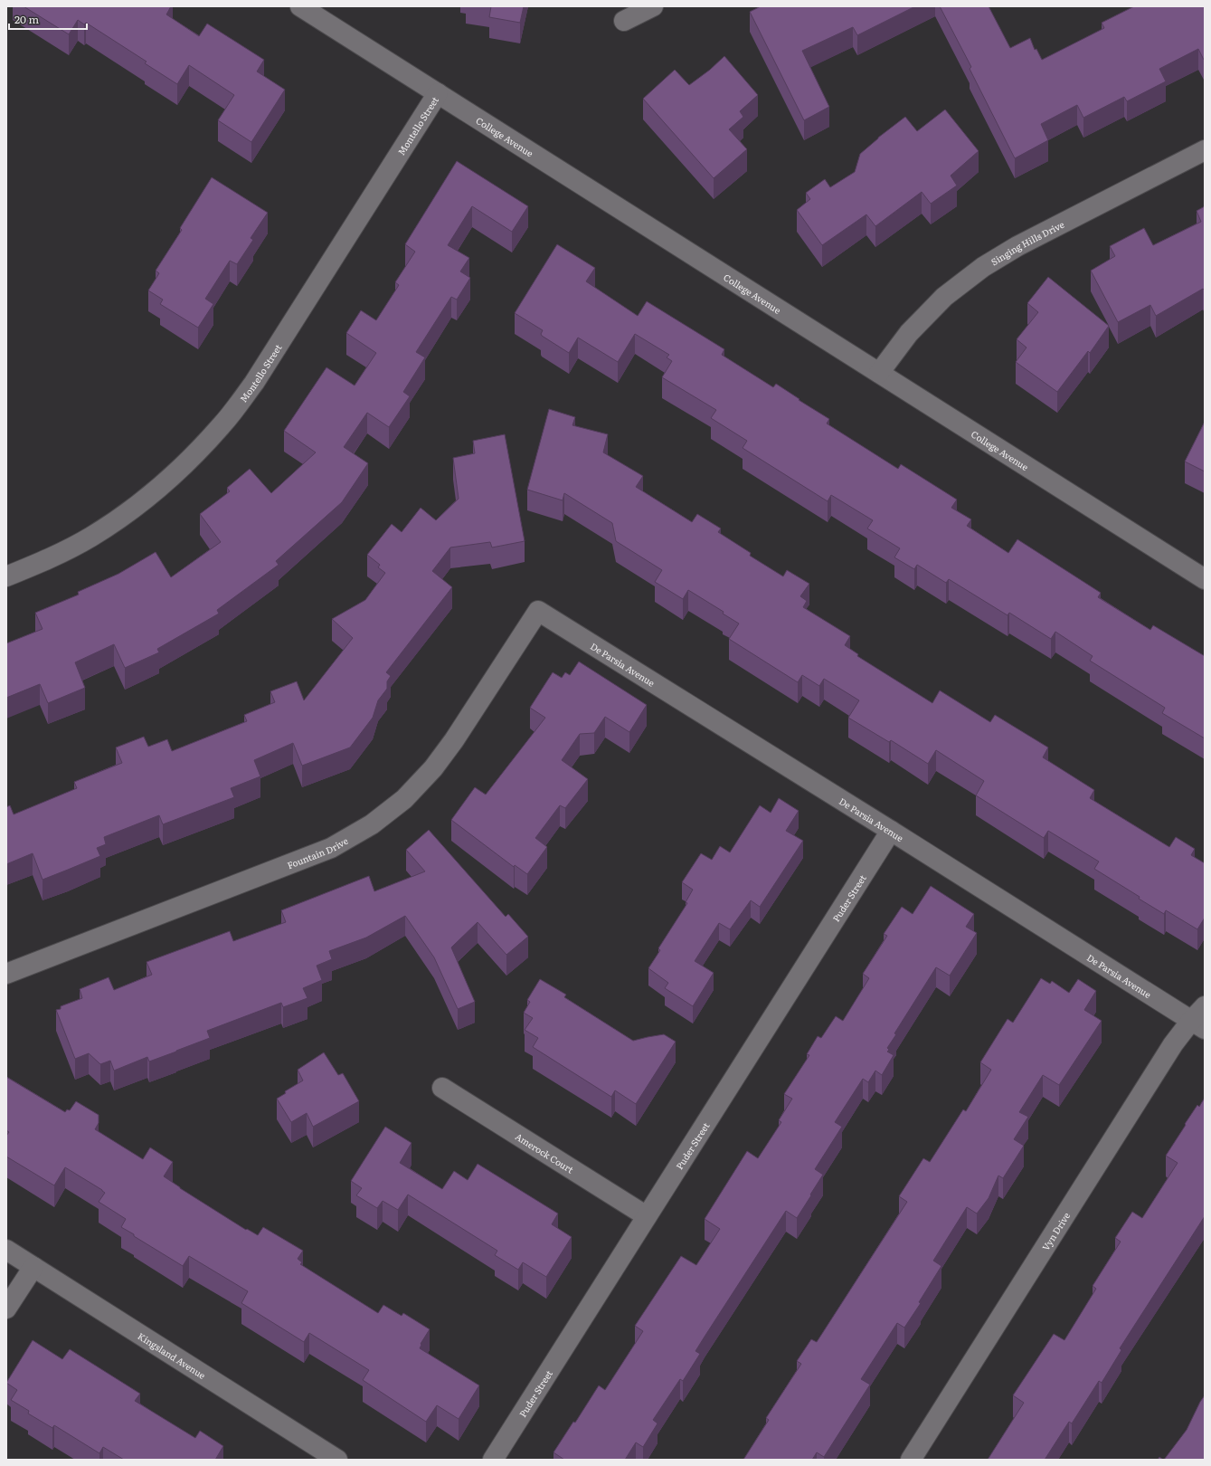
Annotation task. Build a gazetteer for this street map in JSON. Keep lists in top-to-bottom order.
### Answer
{
  "streets": {
    "street": [
      "Montello Street",
      "College Avenue",
      "Singing Hills Drive",
      "De Parsia Avenue",
      "Fountain Drive",
      "Puder Street",
      "Amerock Court",
      "Vyn Drive",
      "Kingsland Avenue"
    ]
  },
  "crossings": [
    ["Montello Street", "College Avenue"],
    ["College Avenue", "Singing Hills Drive"],
    ["De Parsia Avenue", "Fountain Drive"],
    ["De Parsia Avenue", "Puder Street"],
    ["De Parsia Avenue", "Vyn Drive"],
    ["Puder Street", "Amerock Court"]
  ],
  "scale_bar": "20 m"
}
